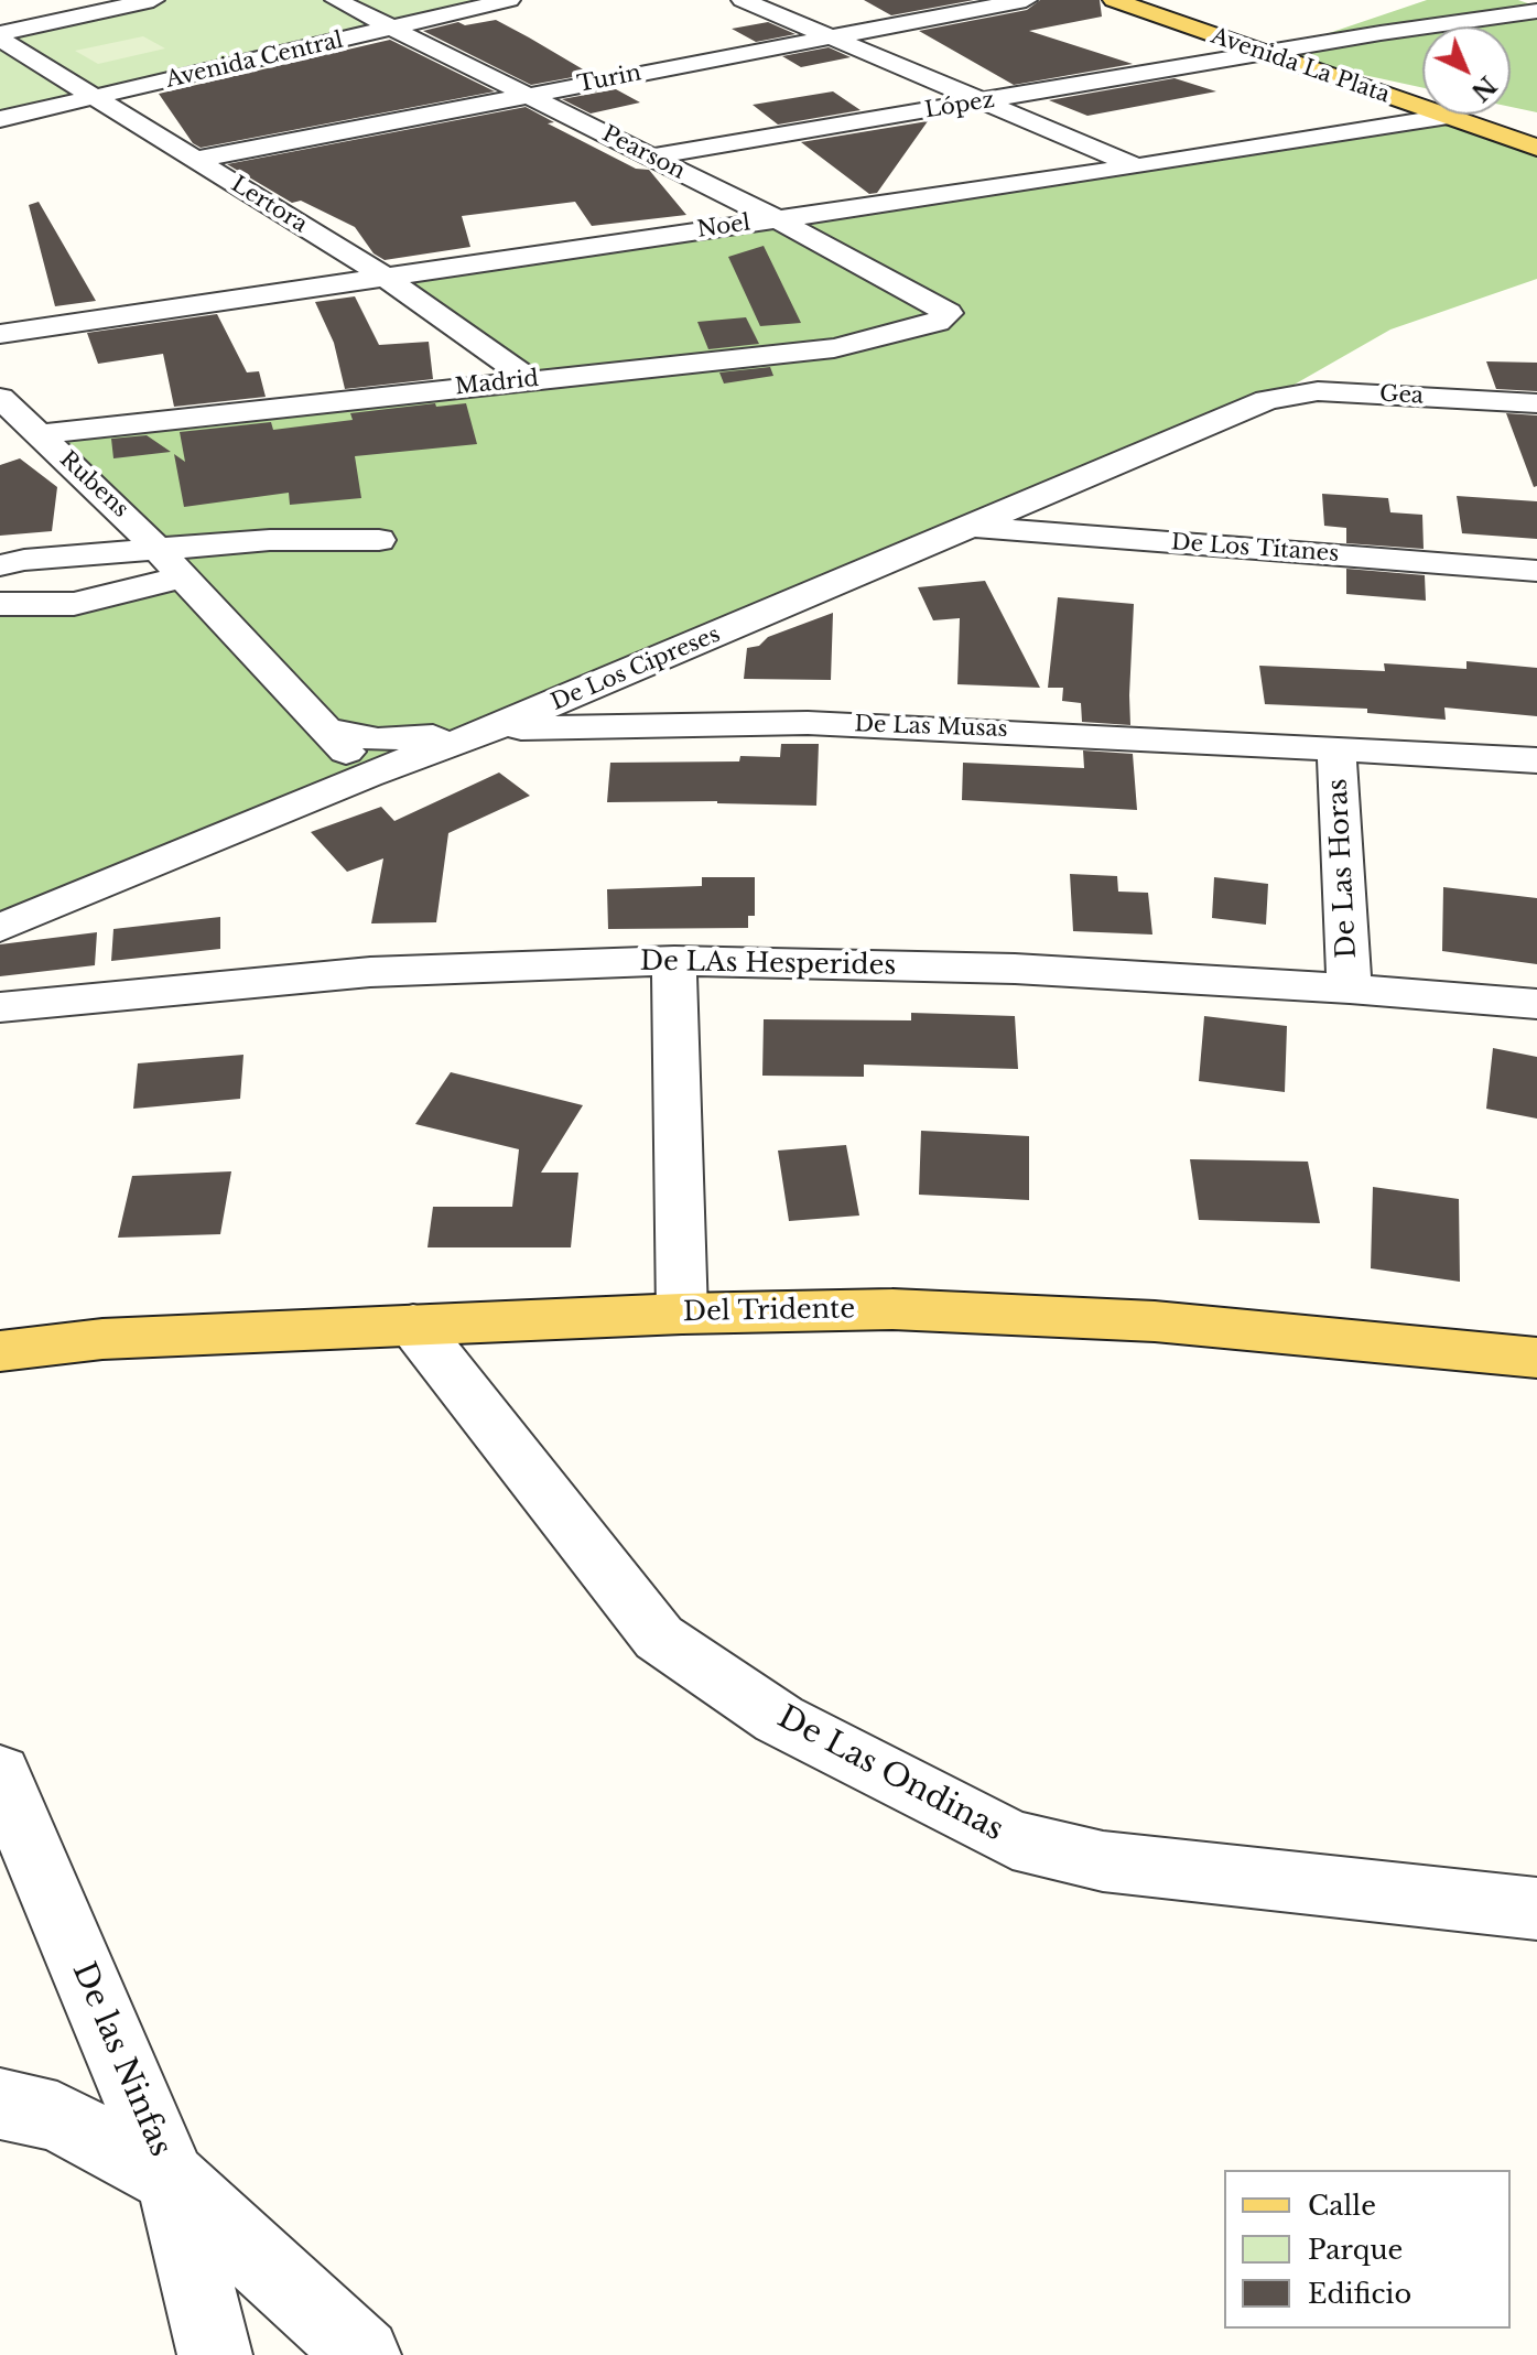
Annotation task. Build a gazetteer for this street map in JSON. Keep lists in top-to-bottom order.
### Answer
{
  "streets": {
    "main road": ["Avenida La Plata", "Del Tridente"],
    "street": [
      "Avenida Central",
      "Turin",
      "López",
      "Pearson",
      "Lertora",
      "Noel",
      "Madrid",
      "Gea",
      "Rubens",
      "De Los Titanes",
      "De Los Cipreses",
      "De Las Musas",
      "De Las Horas",
      "De LAs Hesperides",
      "De Las Ondinas",
      "De las Ninfas"
    ]
  },
  "crossings": [
    ["Avenida Central", "Pearson"],
    ["Avenida Central", "Lertora"],
    ["Avenida La Plata", "López"],
    ["Avenida La Plata", "Noel"],
    ["Turin", "Pearson"],
    ["Turin", "Lertora"],
    ["López", "Pearson"],
    ["Pearson", "Noel"],
    ["Pearson", "Madrid"],
    ["Lertora", "Noel"],
    ["Lertora", "Madrid"],
    ["Madrid", "Rubens"],
    ["Gea", "De Los Cipreses"],
    ["Rubens", "De Los Cipreses"],
    ["Rubens", "De Las Musas"],
    ["De Los Titanes", "De Los Cipreses"],
    ["De Los Cipreses", "De Las Musas"],
    ["De Las Musas", "De Las Horas"],
    ["De Las Horas", "De LAs Hesperides"],
    ["Del Tridente", "De Las Ondinas"]
  ],
  "legend": ["Calle", "Parque", "Edificio"],
  "north": "bottom right"
}
